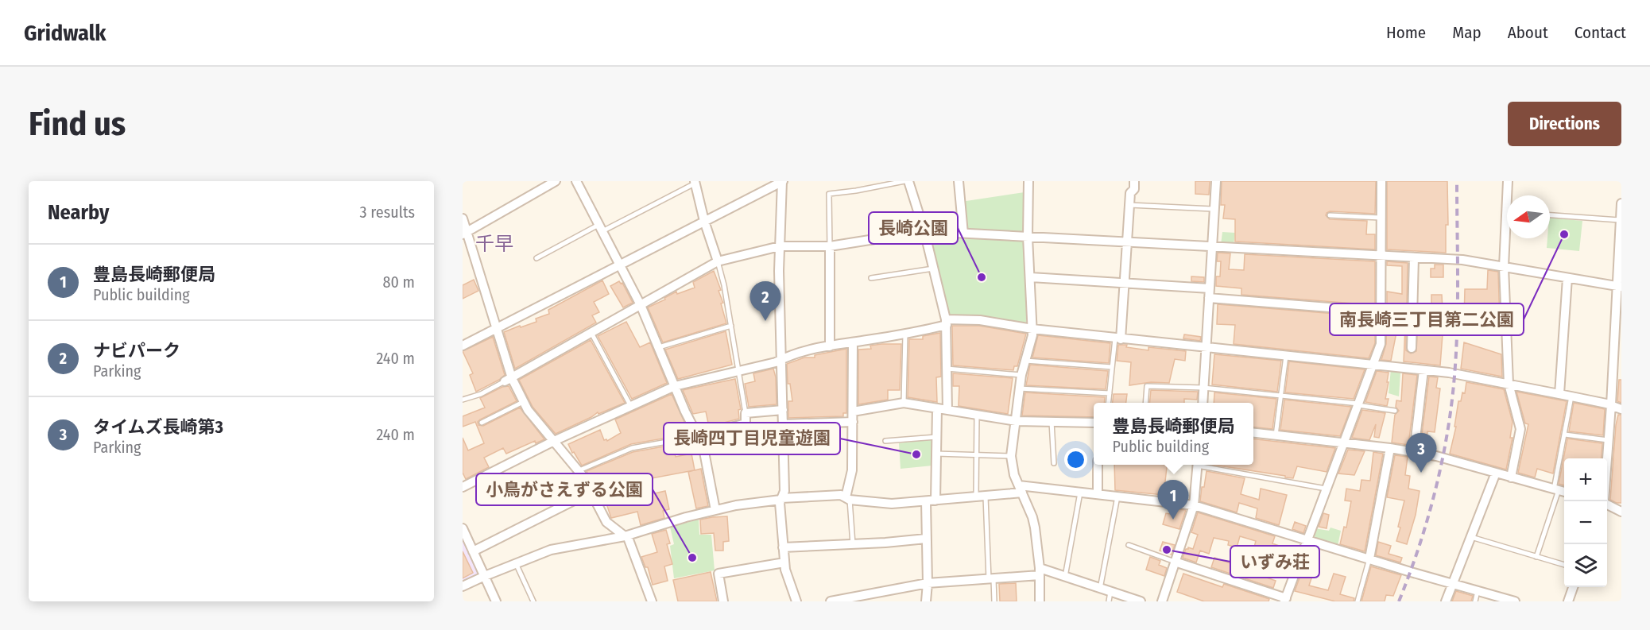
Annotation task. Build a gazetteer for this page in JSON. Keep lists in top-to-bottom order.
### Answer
{
  "districts": ["千早"],
  "places": [
    "南長崎三丁目第二公園",
    "長崎公園",
    "長崎四丁目児童遊園",
    "いずみ荘",
    "小鳥がさえずる公園"
  ],
  "north": "left",
  "page": {
    "header": "Gridwalk",
    "nav": [
      "Home",
      "Map",
      "About",
      "Contact"
    ],
    "buttons": "Directions",
    "title": "Find us",
    "heading": ["Nearby", "3 results"],
    "list": [
      {
        "mark": "1",
        "name": "豊島長崎郵便局",
        "note": "Public building",
        "value": "80 m"
      },
      {
        "mark": "2",
        "name": "ナビパーク",
        "note": "Parking",
        "value": "240 m"
      },
      {
        "mark": "3",
        "name": "タイムズ長崎第3",
        "note": "Parking",
        "value": "240 m"
      }
    ],
    "pins": ["2", "3", "1"],
    "popup": ["豊島長崎郵便局", "Public building"],
    "map_buttons": ["+", "−"]
  }
}
